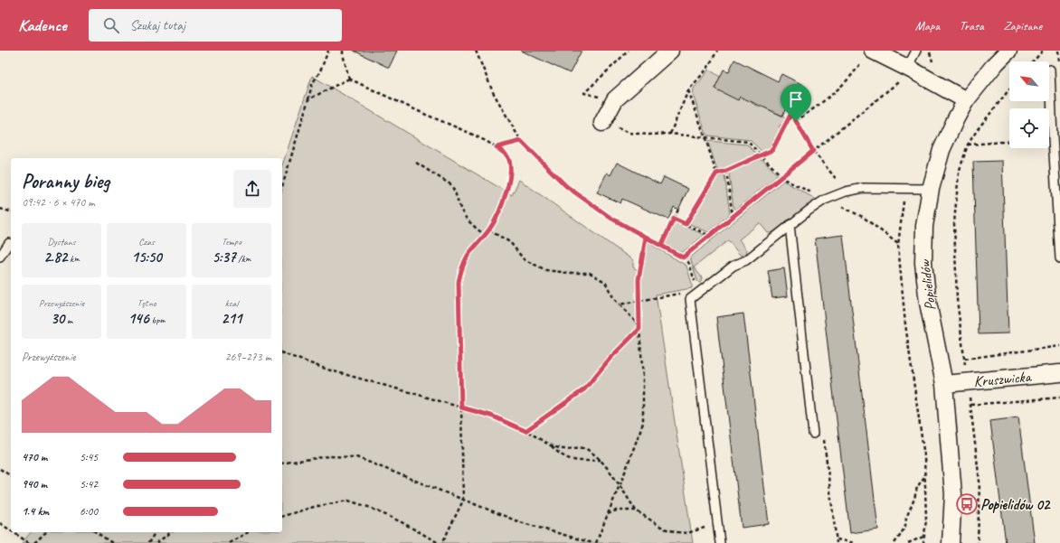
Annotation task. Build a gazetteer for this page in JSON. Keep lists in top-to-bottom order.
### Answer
{
  "streets": {
    "street": ["Popielidów", "Kruszwicka"]
  },
  "crossings": [
    ["Popielidów", "Kruszwicka"]
  ],
  "places": {
    "bus stop": ["Popielidów 02"]
  },
  "north": "top left",
  "page": {
    "header": "Kadence",
    "search": "Szukaj tutaj",
    "nav": ["Mapa", "Trasa", "Zapisane"],
    "heading": ["Poranny bieg", "09:42 · 6 × 470 m"],
    "stats": [
      ["Dystans", "2.82 km"],
      ["Czas", "15:50"],
      ["Tempo", "5:37 /km"],
      ["Przewyższenie", "30 m"],
      ["Tętno", "146 bpm"],
      ["kcal", "211"]
    ],
    "chart": ["Przewyższenie", "269–273 m"],
    "list": [
      {
        "name": "470 m",
        "note": "5:45"
      },
      {
        "name": "940 m",
        "note": "5:42"
      },
      {
        "name": "1.4 km",
        "note": "6:00"
      }
    ]
  }
}
